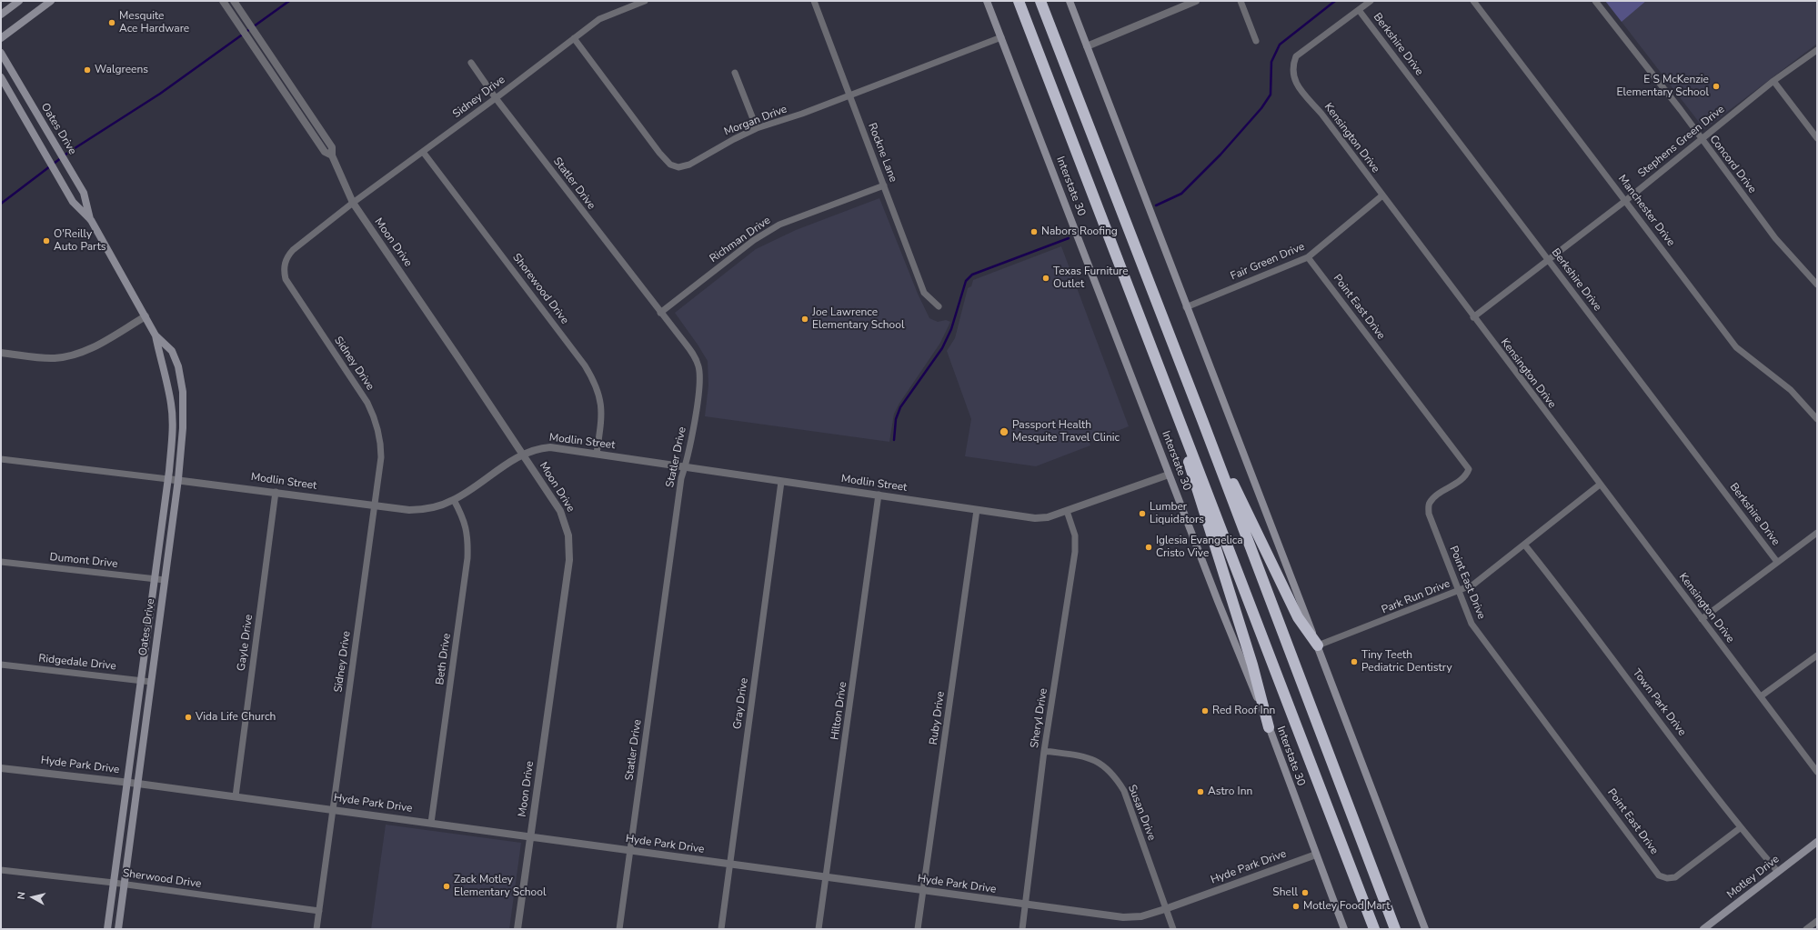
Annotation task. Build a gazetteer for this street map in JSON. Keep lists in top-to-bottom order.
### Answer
{
  "streets": {
    "main road": ["Oates Drive", "Interstate 30", "Motley Drive"],
    "street": [
      "Berkshire Drive",
      "Sidney Drive",
      "Morgan Drive",
      "Kensington Drive",
      "Stephens Green Drive",
      "Rockne Lane",
      "Concord Drive",
      "Statler Drive",
      "Manchester Drive",
      "Richman Drive",
      "Moon Drive",
      "Fair Green Drive",
      "Shorewood Drive",
      "Point East Drive",
      "Modlin Street",
      "Dumont Drive",
      "Park Run Drive",
      "Gayle Drive",
      "Beth Drive",
      "Ridgedale Drive",
      "Town Park Drive",
      "Gray Drive",
      "Hilton Drive",
      "Ruby Drive",
      "Sheryl Drive",
      "Hyde Park Drive",
      "Susan Drive",
      "Sherwood Drive"
    ]
  },
  "crossings": [
    ["Berkshire Drive", "Kensington Drive"],
    ["Berkshire Drive", "Stephens Green Drive"],
    ["Sidney Drive", "Morgan Drive"],
    ["Sidney Drive", "Statler Drive"],
    ["Sidney Drive", "Moon Drive"],
    ["Sidney Drive", "Shorewood Drive"],
    ["Sidney Drive", "Modlin Street"],
    ["Sidney Drive", "Hyde Park Drive"],
    ["Sidney Drive", "Sherwood Drive"],
    ["Morgan Drive", "Rockne Lane"],
    ["Morgan Drive", "Interstate 30"],
    ["Oates Drive", "Modlin Street"],
    ["Oates Drive", "Dumont Drive"],
    ["Oates Drive", "Ridgedale Drive"],
    ["Oates Drive", "Hyde Park Drive"],
    ["Oates Drive", "Sherwood Drive"],
    ["Kensington Drive", "Stephens Green Drive"],
    ["Kensington Drive", "Fair Green Drive"],
    ["Kensington Drive", "Park Run Drive"],
    ["Stephens Green Drive", "Concord Drive"],
    ["Stephens Green Drive", "Manchester Drive"],
    ["Rockne Lane", "Richman Drive"],
    ["Statler Drive", "Richman Drive"],
    ["Statler Drive", "Modlin Street"],
    ["Statler Drive", "Hyde Park Drive"],
    ["Interstate 30", "Modlin Street"],
    ["Interstate 30", "Hyde Park Drive"],
    ["Moon Drive", "Modlin Street"],
    ["Moon Drive", "Hyde Park Drive"],
    ["Fair Green Drive", "Point East Drive"],
    ["Shorewood Drive", "Modlin Street"],
    ["Point East Drive", "Park Run Drive"],
    ["Point East Drive", "Town Park Drive"],
    ["Modlin Street", "Gayle Drive"],
    ["Modlin Street", "Beth Drive"],
    ["Modlin Street", "Gray Drive"],
    ["Modlin Street", "Hilton Drive"],
    ["Modlin Street", "Ruby Drive"],
    ["Modlin Street", "Sheryl Drive"],
    ["Park Run Drive", "Town Park Drive"],
    ["Gayle Drive", "Hyde Park Drive"],
    ["Beth Drive", "Hyde Park Drive"],
    ["Town Park Drive", "Motley Drive"],
    ["Gray Drive", "Hyde Park Drive"],
    ["Hilton Drive", "Hyde Park Drive"],
    ["Ruby Drive", "Hyde Park Drive"],
    ["Sheryl Drive", "Hyde Park Drive"],
    ["Sheryl Drive", "Susan Drive"],
    ["Hyde Park Drive", "Susan Drive"]
  ],
  "places": [
    "Mesquite Ace Hardware",
    "Walgreens",
    "E S McKenzie Elementary School",
    "Nabors Roofing",
    "O'Reilly Auto Parts",
    "Texas Furniture Outlet",
    "Joe Lawrence Elementary School",
    "Passport Health Mesquite Travel Clinic",
    "Lumber Liquidators",
    "Iglesia Evangelica Cristo Vive",
    "Tiny Teeth Pediatric Dentistry",
    "Red Roof Inn",
    "Vida Life Church",
    "Astro Inn",
    "Zack Motley Elementary School",
    "Shell",
    "Motley Food Mart"
  ],
  "north": "left"
}
